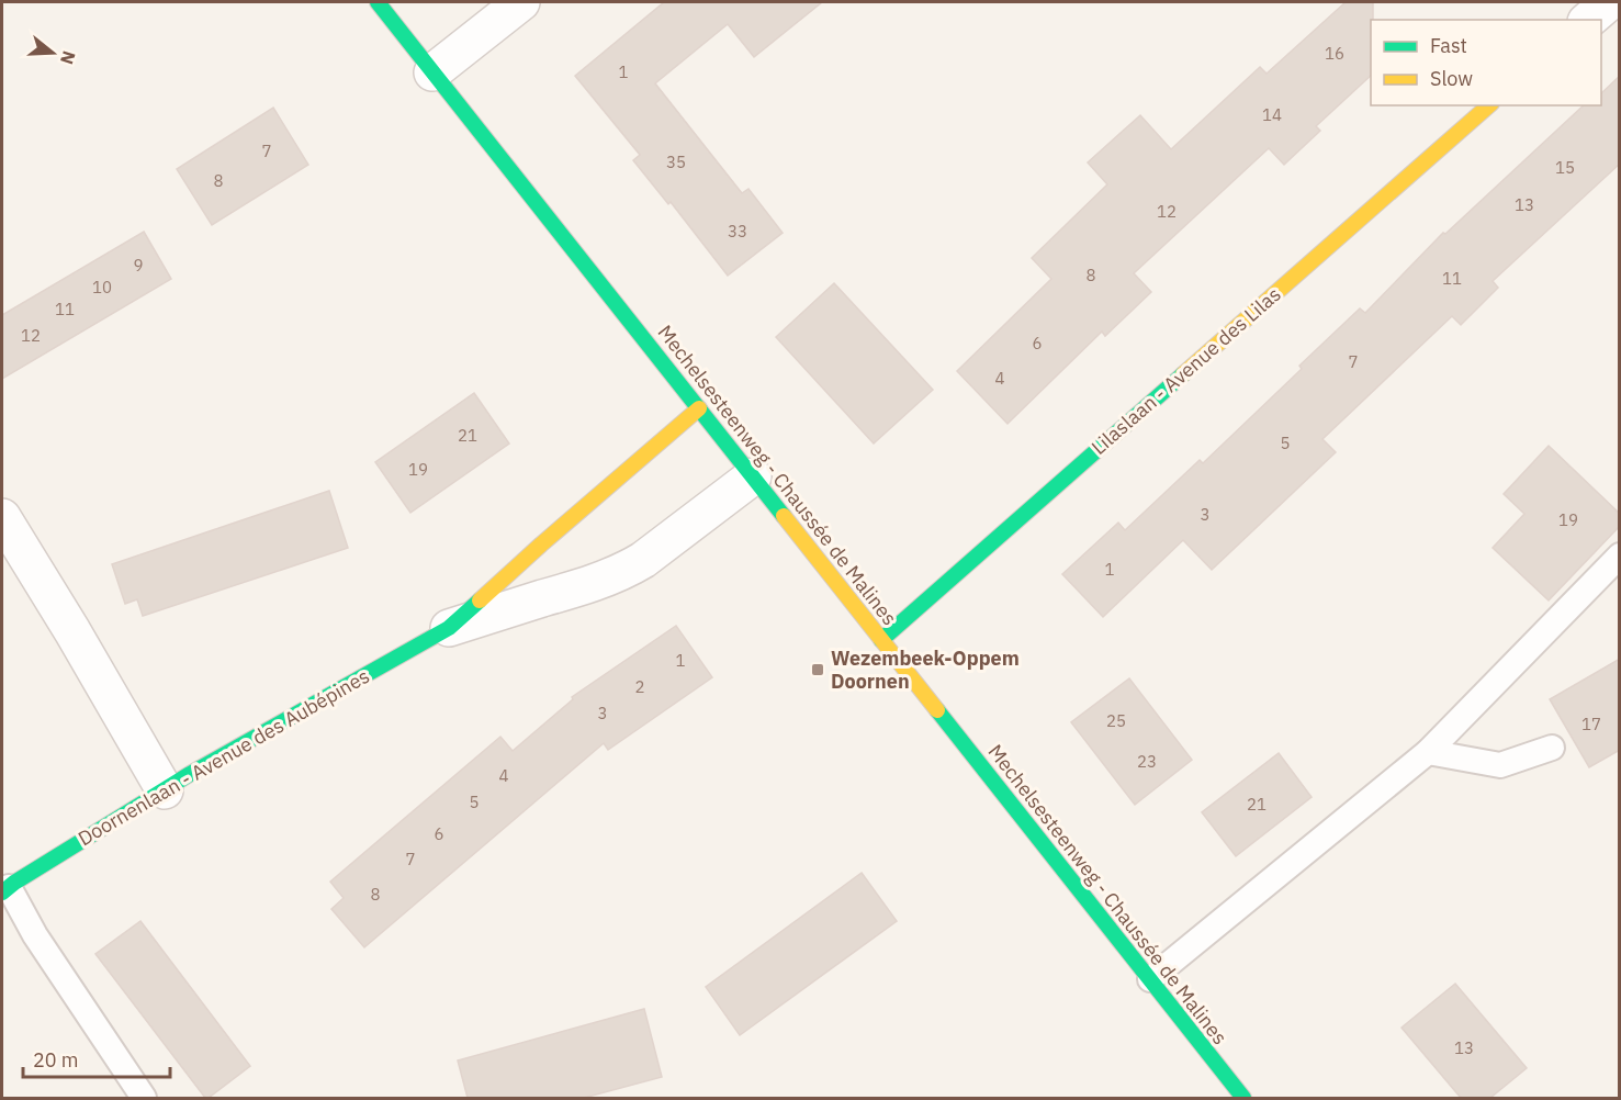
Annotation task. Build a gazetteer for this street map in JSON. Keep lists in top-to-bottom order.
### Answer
{
  "streets": {
    "street": ["Lilaslaan - Avenue des Lilas", "Mechelsesteenweg - Chaussée de Malines", "Doornenlaan - Avenue des Aubépines"]
  },
  "crossings": [
    ["Lilaslaan - Avenue des Lilas", "Mechelsesteenweg - Chaussée de Malines"],
    ["Mechelsesteenweg - Chaussée de Malines", "Doornenlaan - Avenue des Aubépines"]
  ],
  "places": {
    "transit": ["Wezembeek-Oppem Doornen"]
  },
  "house_numbers": [
    "16",
    "1",
    "14",
    "7",
    "35",
    "15",
    "8",
    "13",
    "12",
    "33",
    "9",
    "8",
    "11",
    "10",
    "11",
    "12",
    "6",
    "7",
    "4",
    "21",
    "5",
    "19",
    "3",
    "19",
    "1",
    "1",
    "2",
    "3",
    "25",
    "17",
    "23",
    "4",
    "5",
    "21",
    "6",
    "7",
    "8",
    "13"
  ],
  "legend": ["Fast", "Slow"],
  "scale_bar": "20 m",
  "north": "right"
}
